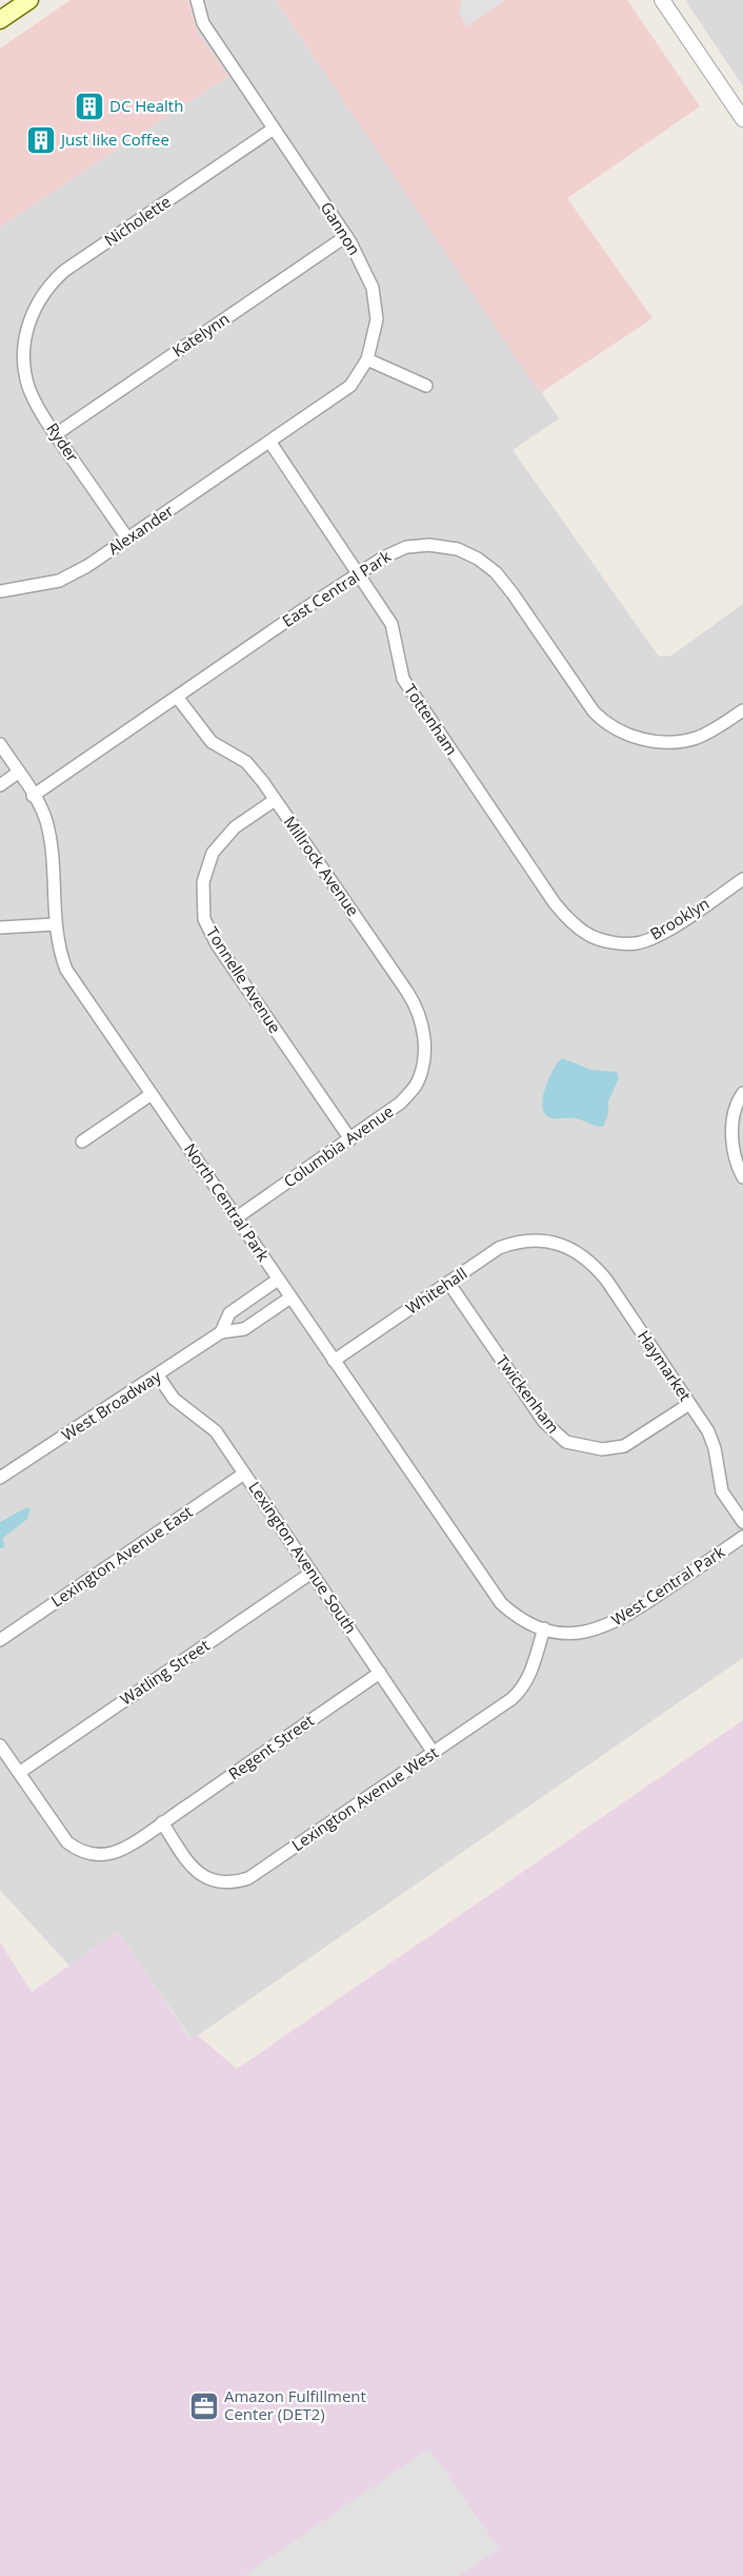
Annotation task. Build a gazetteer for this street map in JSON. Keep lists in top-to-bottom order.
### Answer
{
  "streets": {
    "street": [
      "Nicholette",
      "Gannon",
      "Katelynn",
      "Ryder",
      "Alexander",
      "East Central Park",
      "Tottenham",
      "Millrock Avenue",
      "Brooklyn",
      "Tonnelle Avenue",
      "Columbia Avenue",
      "North Central Park",
      "Whitehall",
      "Haymarket",
      "Twickenham",
      "West Broadway",
      "Lexington Avenue East",
      "Lexington Avenue South",
      "West Central Park",
      "Watling Street",
      "Regent Street",
      "Lexington Avenue West"
    ]
  },
  "crossings": [
    ["Nicholette", "Gannon"],
    ["Nicholette", "Ryder"],
    ["Gannon", "Katelynn"],
    ["Gannon", "Alexander"],
    ["Gannon", "Tottenham"],
    ["Katelynn", "Ryder"],
    ["Ryder", "Alexander"],
    ["Alexander", "Tottenham"],
    ["East Central Park", "Tottenham"],
    ["East Central Park", "Millrock Avenue"],
    ["East Central Park", "North Central Park"],
    ["Tottenham", "Brooklyn"],
    ["Millrock Avenue", "Tonnelle Avenue"],
    ["Millrock Avenue", "Columbia Avenue"],
    ["Tonnelle Avenue", "Columbia Avenue"],
    ["Columbia Avenue", "North Central Park"],
    ["North Central Park", "Whitehall"],
    ["North Central Park", "West Broadway"],
    ["North Central Park", "West Central Park"],
    ["Whitehall", "Haymarket"],
    ["Whitehall", "Twickenham"],
    ["Haymarket", "Twickenham"],
    ["West Broadway", "Lexington Avenue South"],
    ["Lexington Avenue East", "Lexington Avenue South"],
    ["Lexington Avenue South", "Watling Street"],
    ["Lexington Avenue South", "Regent Street"],
    ["Lexington Avenue South", "Lexington Avenue West"],
    ["West Central Park", "Lexington Avenue West"],
    ["Watling Street", "Regent Street"],
    ["Regent Street", "Lexington Avenue West"]
  ],
  "places": {
    "building": ["DC Health", "Just like Coffee"],
    "office": ["Amazon Fulfillment Center (DET2)"]
  }
}
